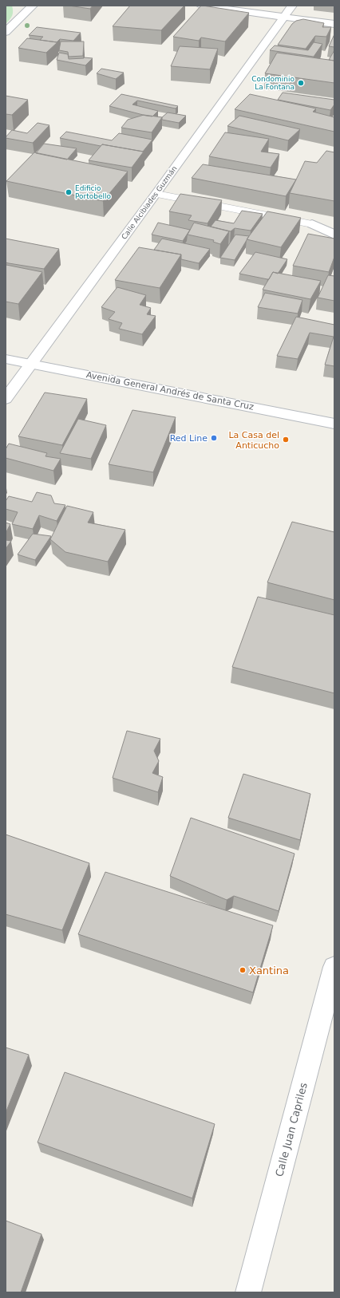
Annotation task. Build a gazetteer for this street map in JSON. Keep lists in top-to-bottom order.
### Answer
{
  "streets": {
    "street": ["Calle Alcibiades Guzmán", "Avenida General Andrés de Santa Cruz", "Calle Juan Capriles"]
  },
  "crossings": [
    ["Calle Alcibiades Guzmán", "Avenida General Andrés de Santa Cruz"]
  ],
  "places": [
    "Condominio La Fontana",
    "Edificio Portobello",
    "Red Line",
    "La Casa del Anticucho",
    "Xantina"
  ]
}
